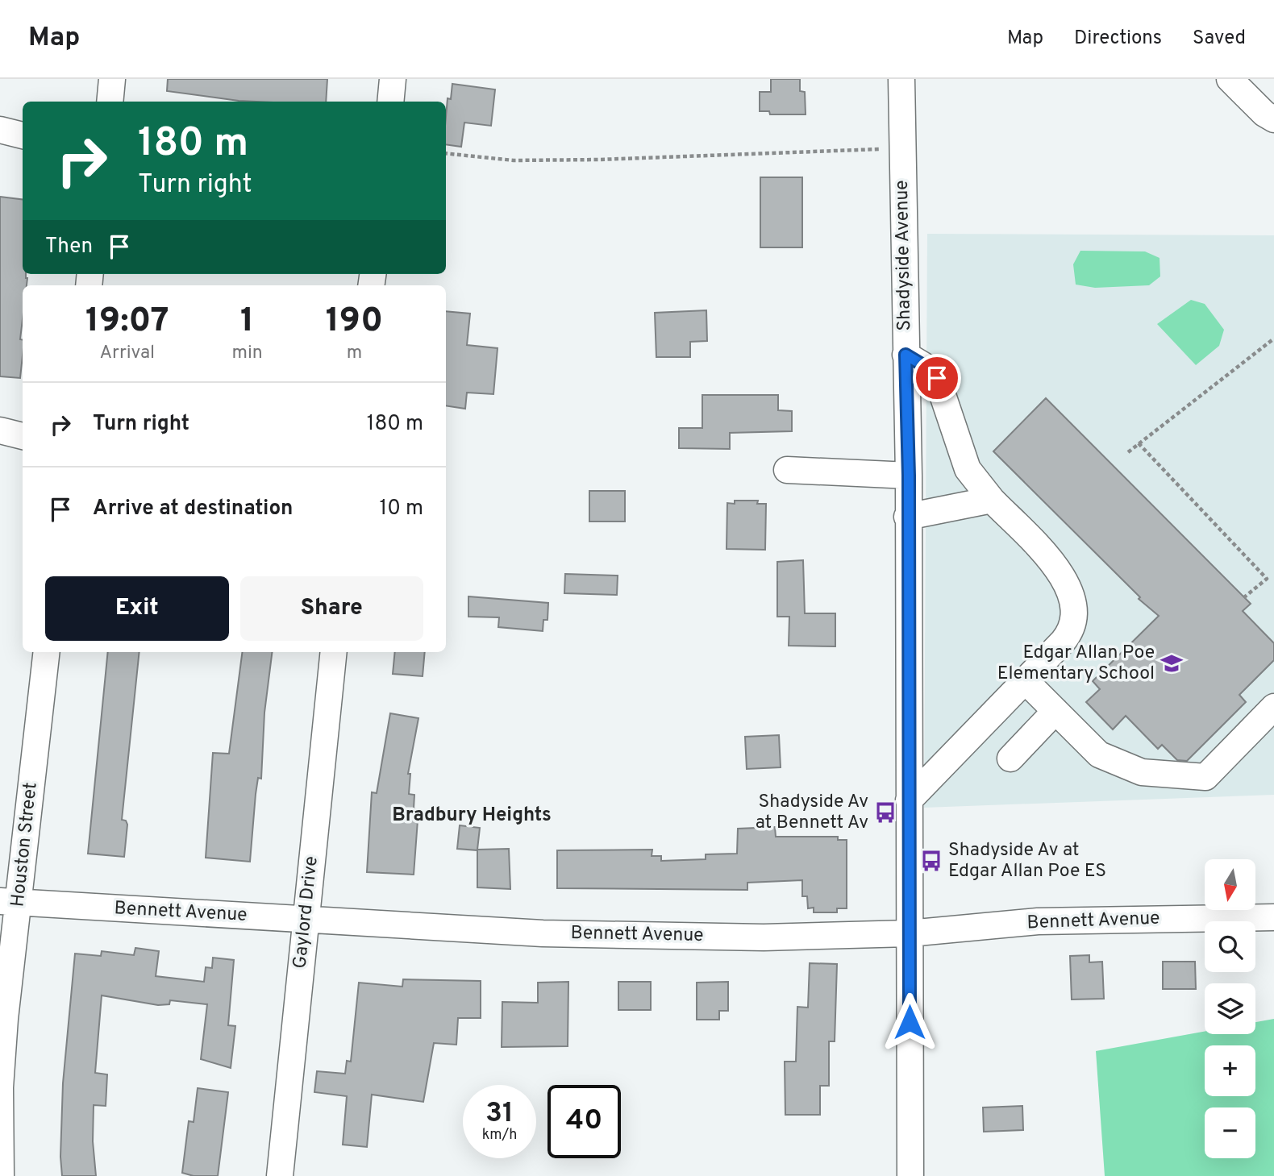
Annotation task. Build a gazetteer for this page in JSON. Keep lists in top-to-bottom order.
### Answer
{
  "streets": {
    "street": [
      "Shadyside Avenue",
      "Houston Street",
      "Bennett Avenue",
      "Gaylord Drive"
    ]
  },
  "crossings": [
    ["Shadyside Avenue", "Bennett Avenue"],
    ["Houston Street", "Bennett Avenue"],
    ["Bennett Avenue", "Gaylord Drive"]
  ],
  "districts": ["Bradbury Heights"],
  "places": {
    "school or university": ["Edgar Allan Poe Elementary School"],
    "bus stop": ["Shadyside Av at Bennett Av", "Shadyside Av at Edgar Allan Poe ES"]
  },
  "north": "bottom",
  "page": {
    "header": "Map",
    "nav": ["Map", "Directions", "Saved"],
    "turn": ["180 m", "Turn right"],
    "then": "Then",
    "eta": [
      "19:07",
      "Arrival",
      "1",
      "min",
      "190",
      "m"
    ],
    "list": [
      {
        "name": "Turn right",
        "value": "180 m"
      },
      {
        "name": "Arrive at destination",
        "value": "10 m"
      }
    ],
    "buttons": ["Exit", "Share"],
    "map_buttons": ["+", "−"],
    "speed": "31 km/h",
    "limit": "40"
  }
}
